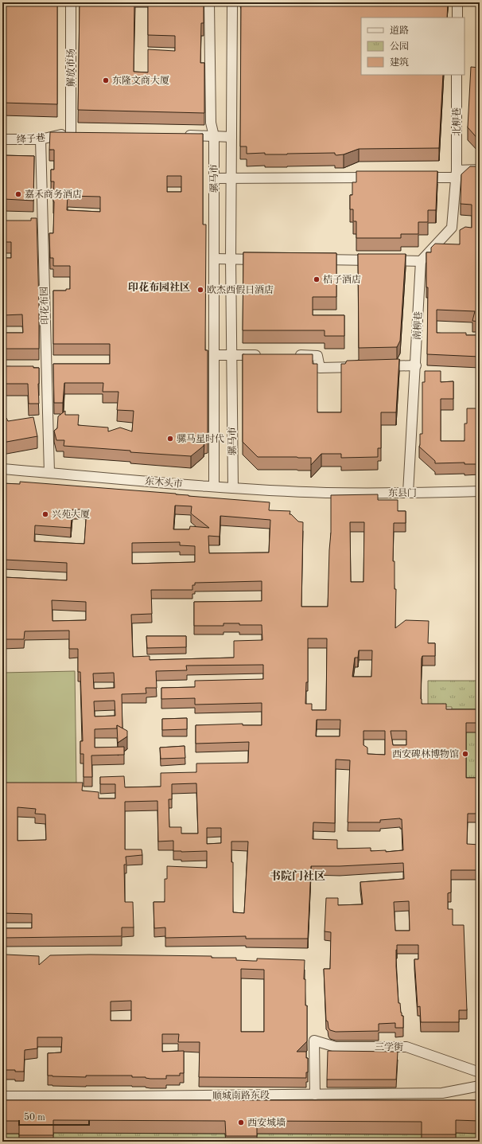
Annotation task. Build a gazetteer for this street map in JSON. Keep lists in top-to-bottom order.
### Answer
{
  "streets": {
    "street": [
      "解放市场",
      "北柳巷",
      "绛子巷",
      "骡马市",
      "印花布园",
      "南柳巷",
      "东木头市",
      "东县门",
      "三学街",
      "顺城南路东段"
    ]
  },
  "crossings": [
    ["解放市场", "绛子巷"],
    ["绛子巷", "印花布园"],
    ["骡马市", "东木头市"],
    ["印花布园", "东木头市"],
    ["南柳巷", "东县门"],
    ["东木头市", "东县门"],
    ["三学街", "顺城南路东段"]
  ],
  "districts": ["印花布园社区", "书院门社区"],
  "places": [
    "东隆文商大厦",
    "嘉禾商务酒店",
    "桔子酒店",
    "欧杰西假日酒店",
    "骡马星时代",
    "兴苑大厦",
    "西安碑林博物馆",
    "西安城墙"
  ],
  "legend": ["道路", "公园", "建筑"],
  "scale_bar": "50 m"
}
